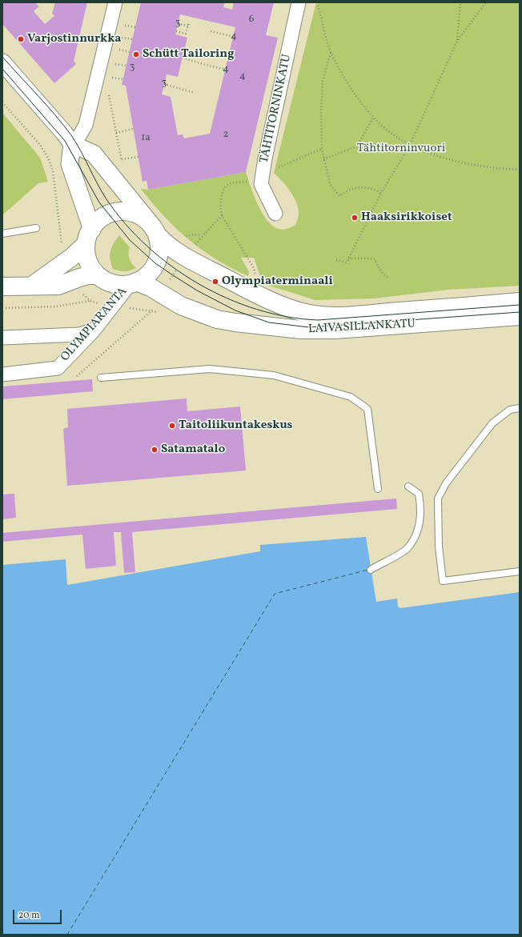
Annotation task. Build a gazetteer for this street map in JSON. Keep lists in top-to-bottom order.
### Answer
{
  "streets": {
    "main road": ["LAIVASILLANKATU"],
    "street": ["TÄHTITORNINKATU", "OLYMPIARANTA"]
  },
  "crossings": [
    ["OLYMPIARANTA", "LAIVASILLANKATU"]
  ],
  "parks": ["Tähtitorninvuori"],
  "places": [
    "Varjostinnurkka",
    "Schütt Tailoring",
    "Haaksirikkoiset",
    "Olympiaterminaali",
    "Taitoliikuntakeskus",
    "Satamatalo"
  ],
  "house_numbers": [
    "6",
    "3",
    "4",
    "3",
    "4",
    "4",
    "3",
    "2",
    "1a"
  ],
  "scale_bar": "20 m"
}
